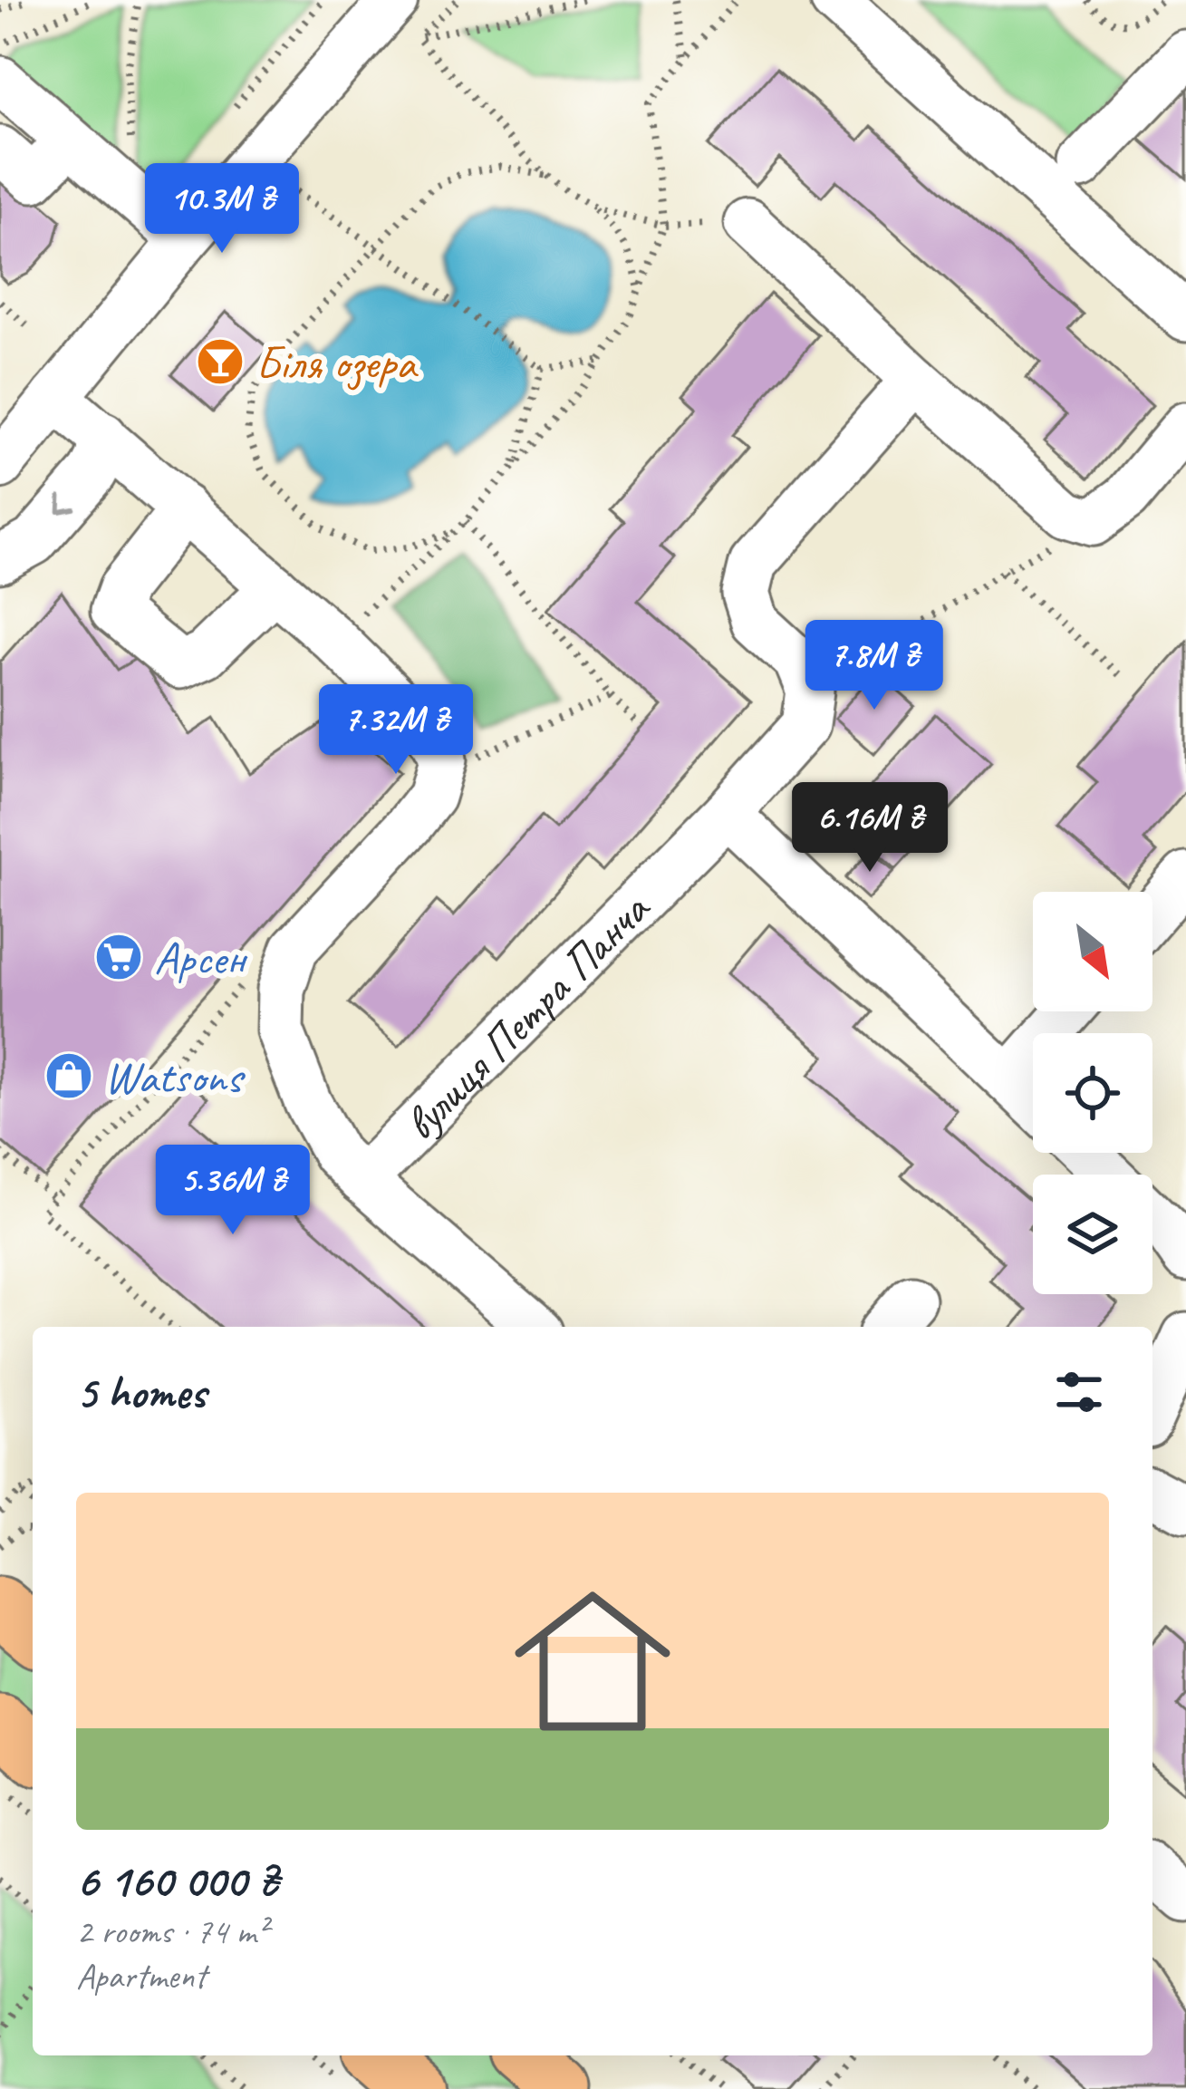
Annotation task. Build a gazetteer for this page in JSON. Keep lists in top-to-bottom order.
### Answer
{
  "streets": {
    "street": ["вулиця Петра Панча"]
  },
  "places": {
    "bar": ["Біля озера"],
    "supermarket": ["Арсен"],
    "shop": ["Watsons"]
  },
  "north": "bottom right",
  "page": {
    "price": [
      "10.3M ₴",
      "7.8M ₴",
      "7.32M ₴",
      "6.16M ₴",
      "5.36M ₴"
    ],
    "heading": "5 homes",
    "list": [
      {
        "name": "6 160 000 ₴",
        "note": "2 rooms · 74 m² · Apartment"
      }
    ]
  }
}
